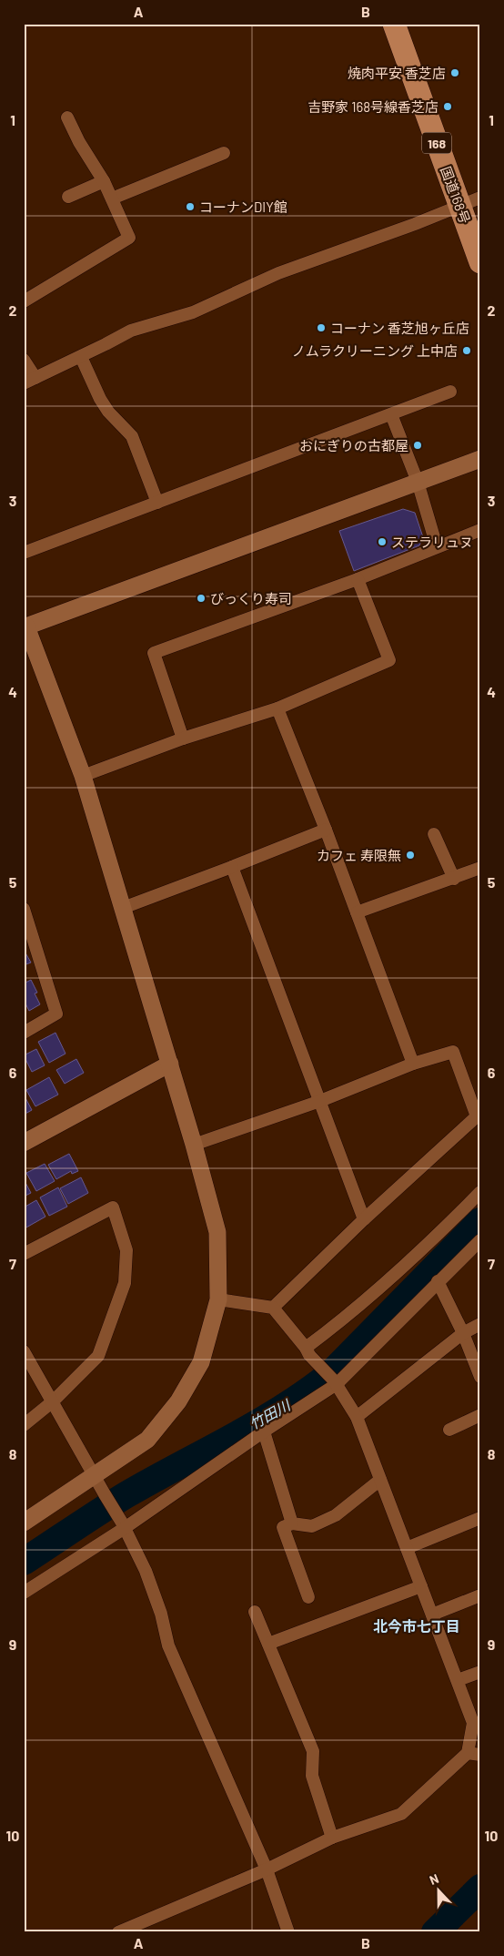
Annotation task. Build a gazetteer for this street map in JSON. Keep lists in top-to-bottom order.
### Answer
{
  "streets": {
    "highway": ["168", "国道168号"]
  },
  "districts": ["北今市七丁目"],
  "water": ["竹田川"],
  "places": [
    "焼肉平安 香芝店",
    "吉野家 168号線香芝店",
    "コーナンDIY館",
    "コーナン 香芝旭ヶ丘店",
    "ノムラクリーニング 上中店",
    "おにぎりの古都屋",
    "ステラリュヌ",
    "びっくり寿司",
    "カフェ 寿限無"
  ],
  "north": "top",
  "grid": {
    "columns": ["A", "B"],
    "rows": [
      "1",
      "2",
      "3",
      "4",
      "5",
      "6",
      "7",
      "8",
      "9",
      "10"
    ]
  }
}
